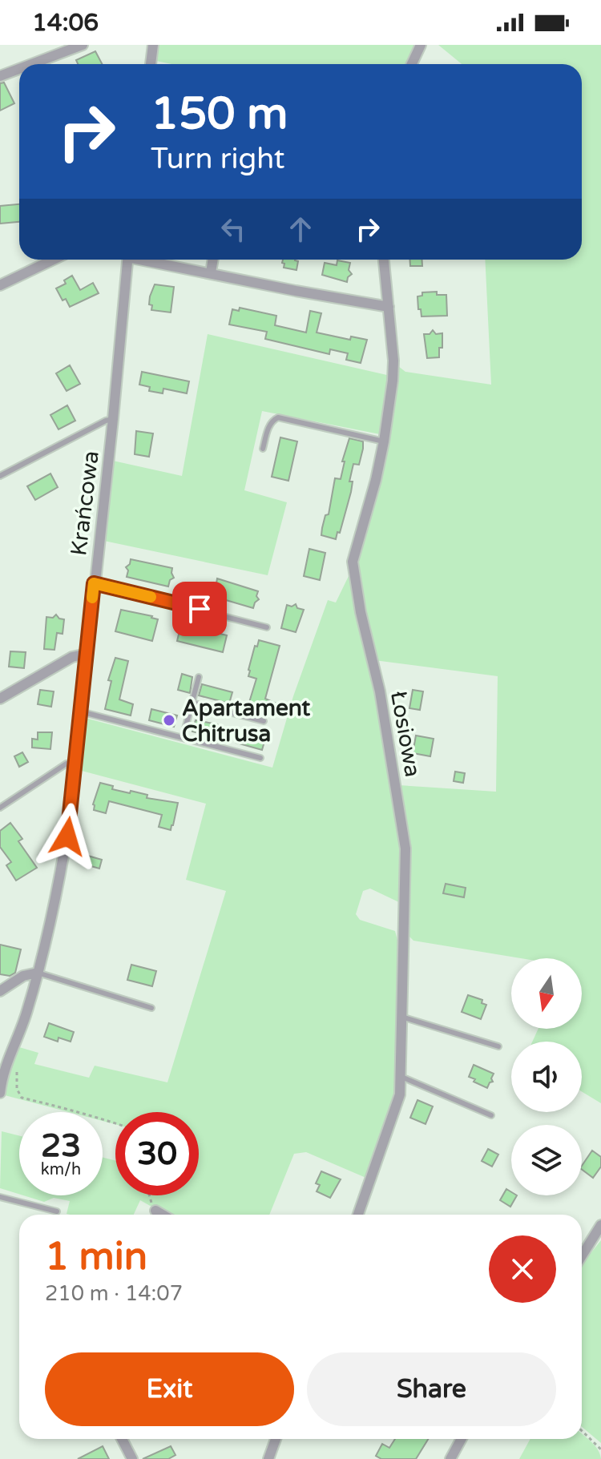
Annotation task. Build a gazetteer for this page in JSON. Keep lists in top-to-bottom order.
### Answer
{
  "streets": {
    "street": ["Krańcowa", "Łosiowa"]
  },
  "places": ["Apartament Chitrusa"],
  "north": "bottom",
  "page": {
    "status": "14:06",
    "turn": ["150 m", "Turn right"],
    "speed": "23 km/h",
    "limit": "30",
    "heading": ["1 min", "210 m · 14:07"],
    "buttons": ["Exit", "Share"]
  }
}
